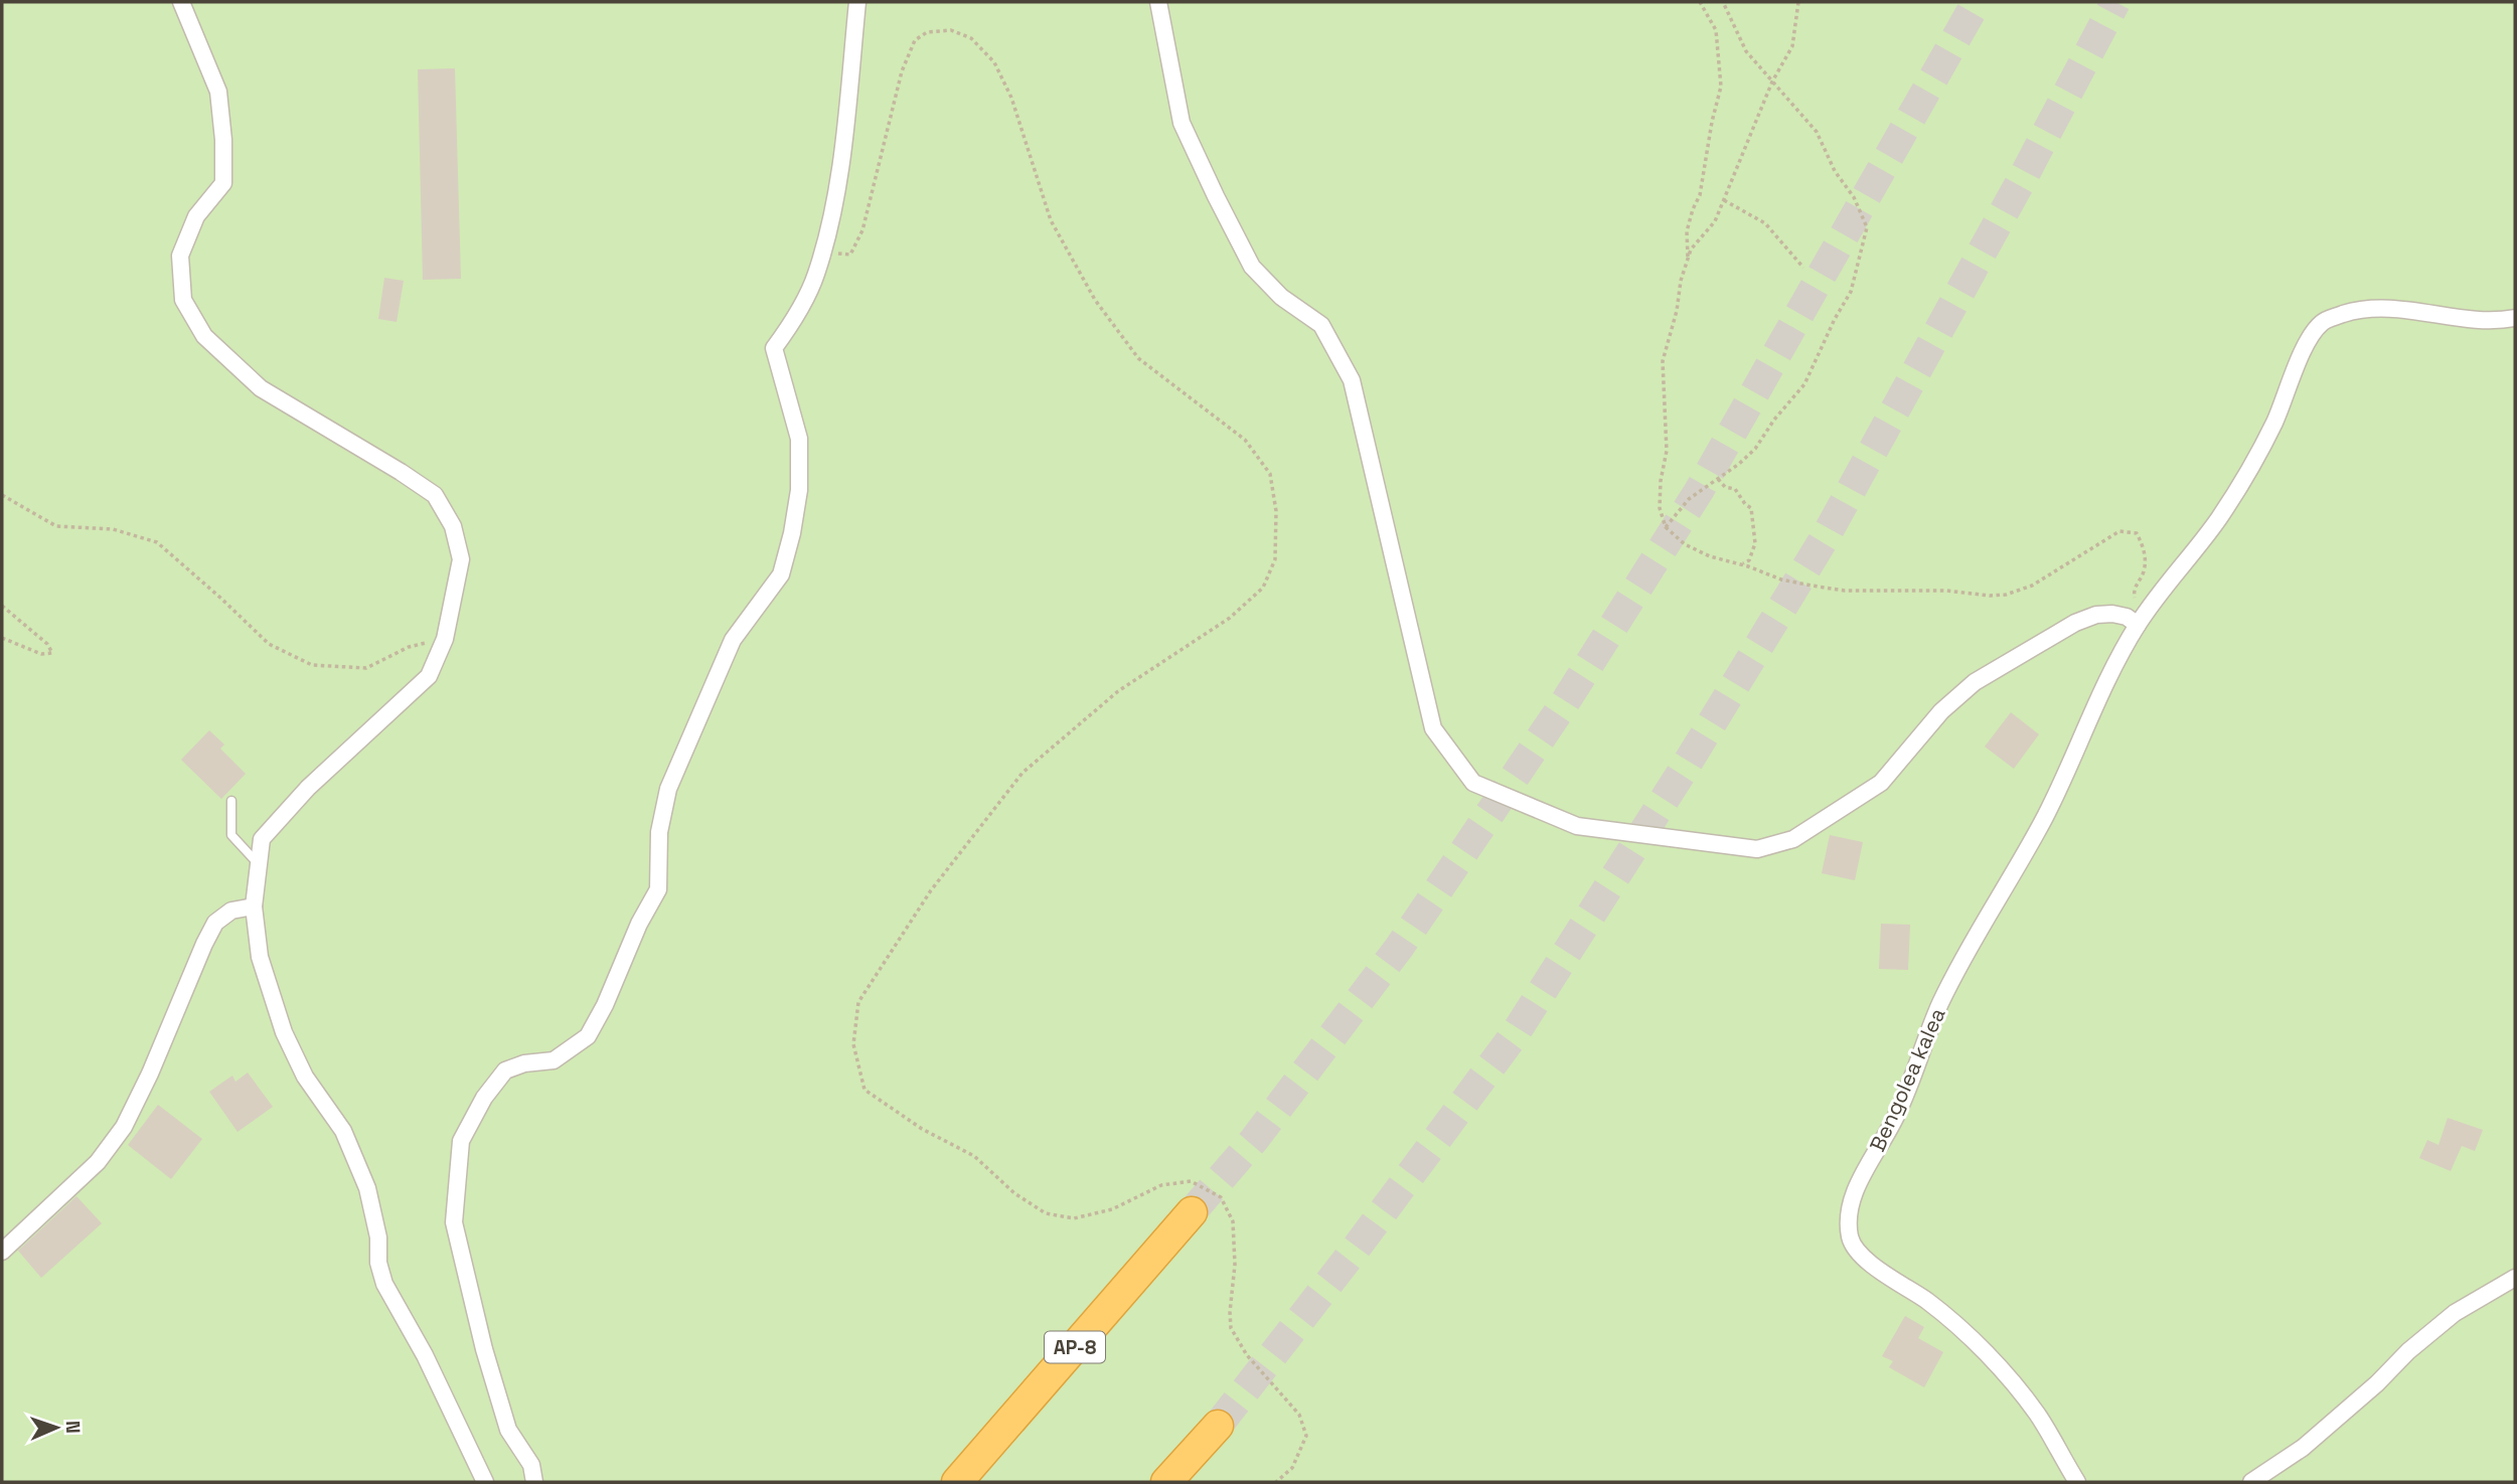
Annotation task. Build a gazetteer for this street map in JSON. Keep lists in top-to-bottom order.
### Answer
{
  "streets": {
    "highway": ["AP-8"],
    "street": ["Bengolea kalea"]
  },
  "north": "right"
}
